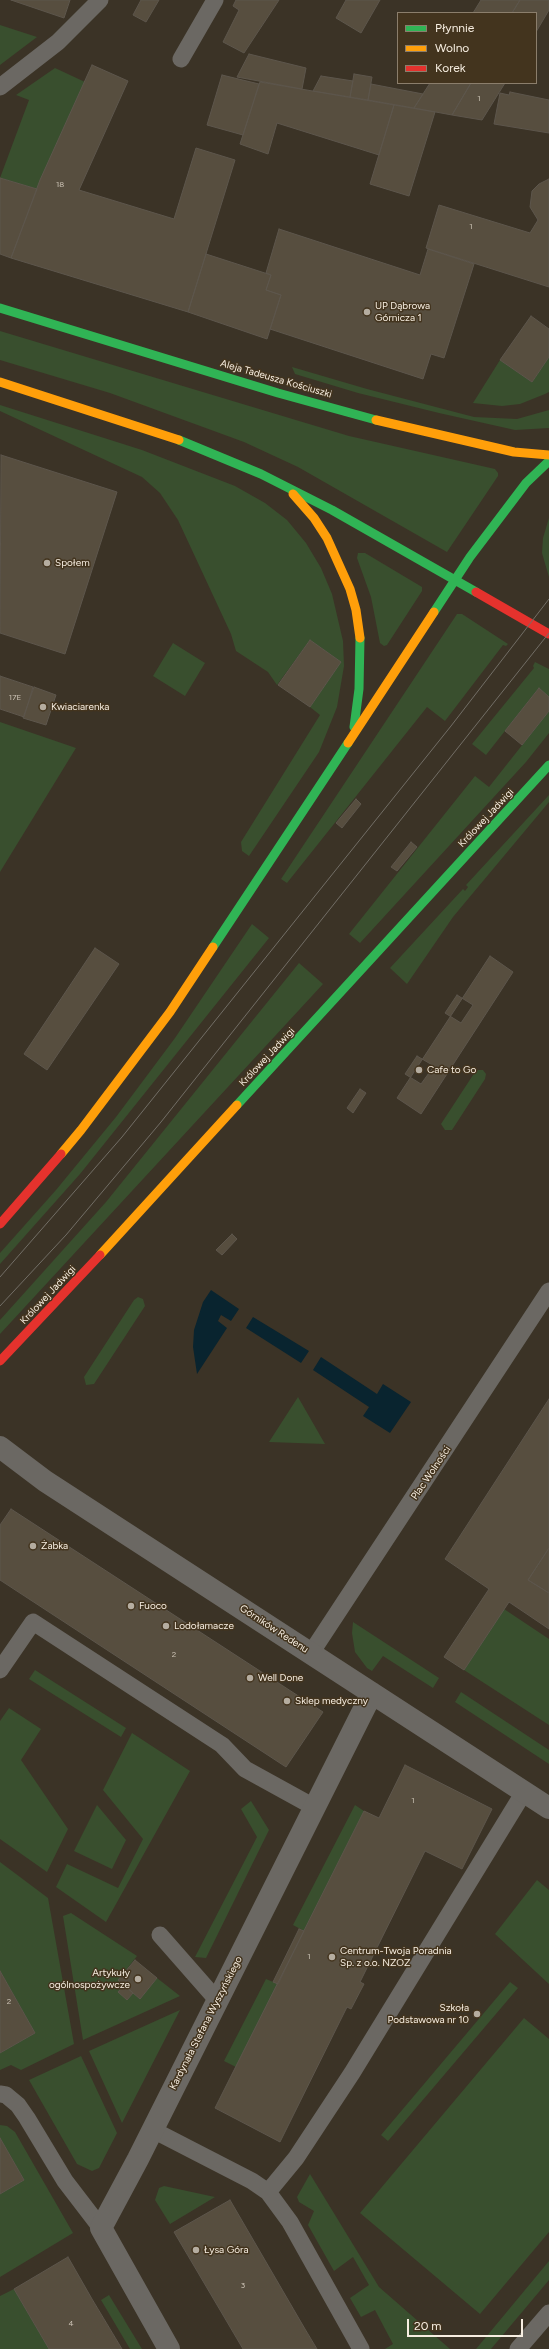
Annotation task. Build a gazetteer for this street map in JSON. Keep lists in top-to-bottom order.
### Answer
{
  "streets": {
    "main road": ["Aleja Tadeusza Kościuszki", "Królowej Jadwigi"],
    "street": ["Górników Redenu", "Kardynała Stefana Wyszyńskiego"],
    "lane": ["Plac Wolności"]
  },
  "crossings": [
    ["Plac Wolności", "Górników Redenu"],
    ["Górników Redenu", "Kardynała Stefana Wyszyńskiego"]
  ],
  "places": [
    "UP Dąbrowa Górnicza 1",
    "Społem",
    "Kwiaciarenka",
    "Cafe to Go",
    "Żabka",
    "Fuoco",
    "Lodołamacze",
    "Well Done",
    "Sklep medyczny",
    "Centrum-Twoja Poradnia Sp. z o.o. NZOZ",
    "Artykuły ogólnospożywcze",
    "Szkoła Podstawowa nr 10",
    "Łysa Góra"
  ],
  "house_numbers": [
    "1",
    "18",
    "1",
    "17E",
    "2",
    "1",
    "1",
    "2",
    "3",
    "4"
  ],
  "legend": ["Płynnie", "Wolno", "Korek"],
  "scale_bar": "20 m"
}
